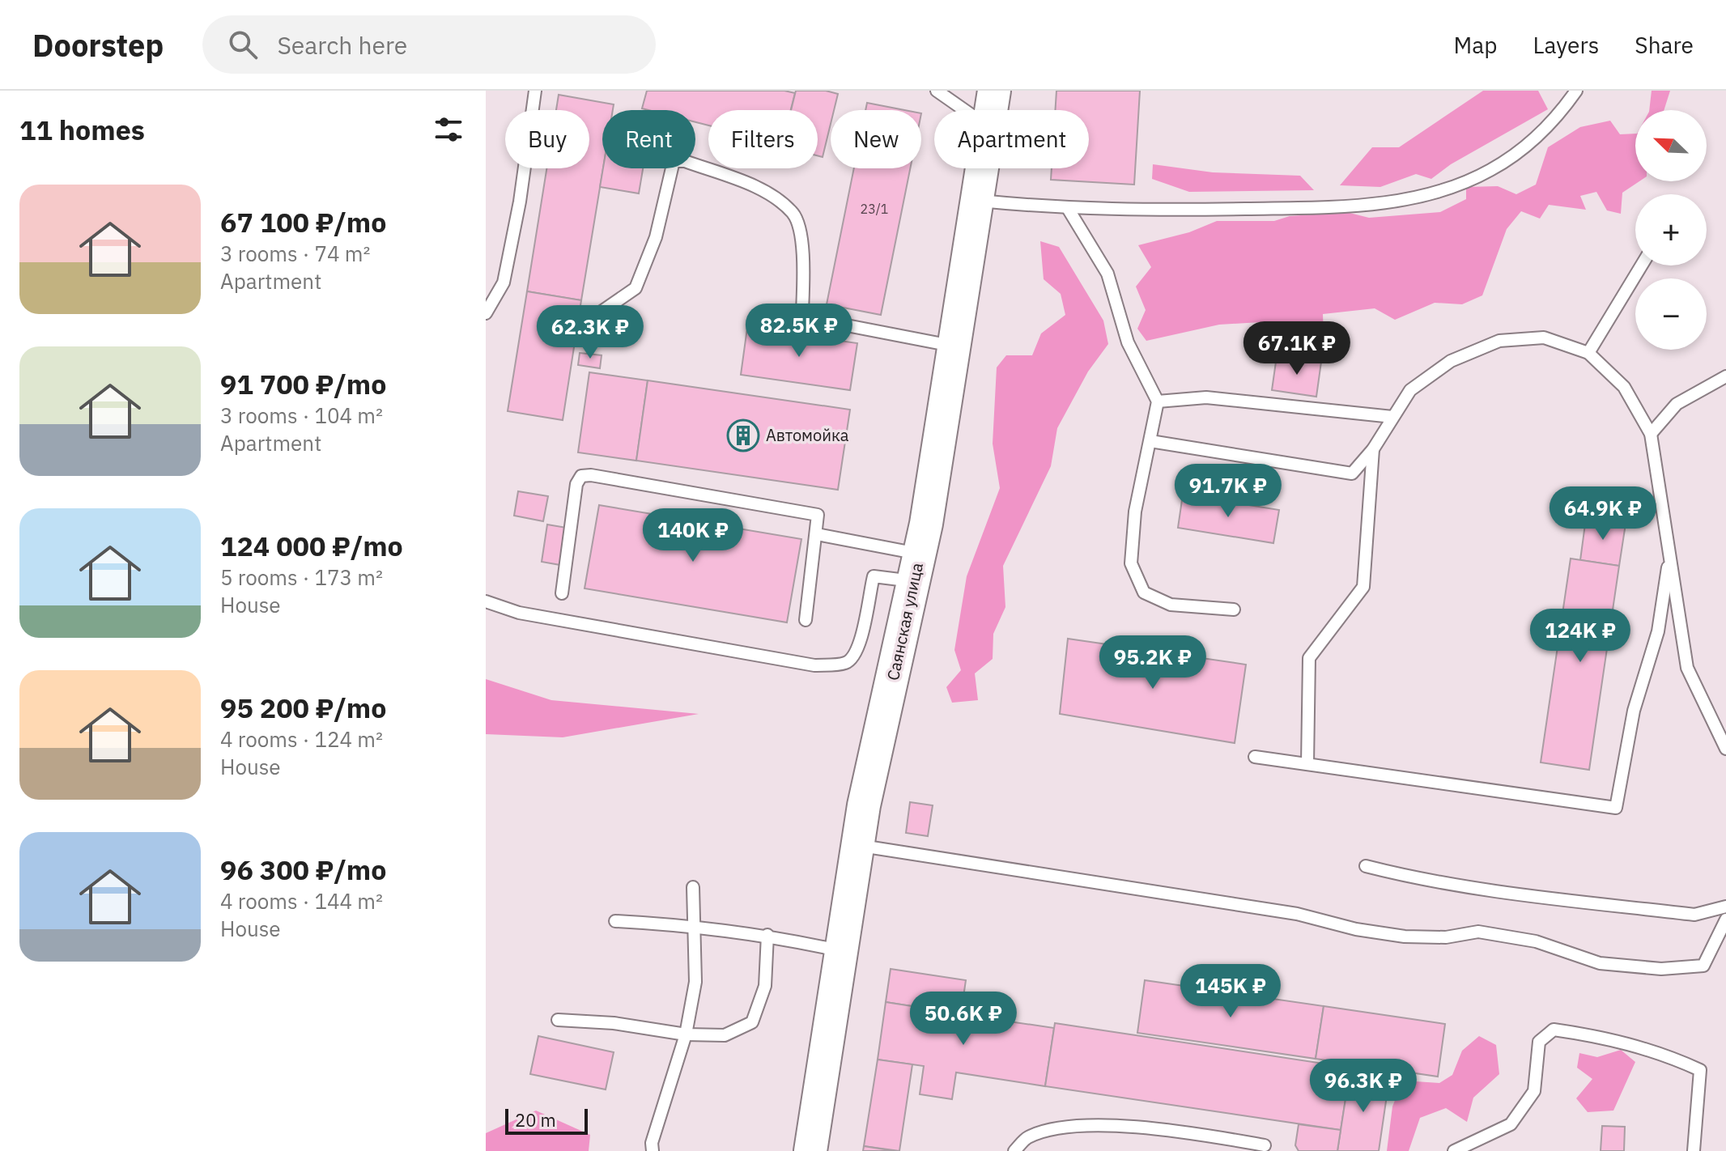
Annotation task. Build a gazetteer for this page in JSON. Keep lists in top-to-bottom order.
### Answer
{
  "streets": {
    "street": ["Саянская улица"]
  },
  "places": {
    "building": ["Автомойка"]
  },
  "house_numbers": ["23/1"],
  "scale_bar": "20 m",
  "north": "top left",
  "page": {
    "header": "Doorstep",
    "search": "Search here",
    "nav": ["Map", "Layers", "Share"],
    "heading": "11 homes",
    "map_buttons": ["+", "−"],
    "chip": [
      "Buy",
      "Rent",
      "Filters",
      "New",
      "Apartment"
    ],
    "list": [
      {
        "name": "67 100 ₽/mo",
        "note": "3 rooms · 74 m² · Apartment"
      },
      {
        "name": "91 700 ₽/mo",
        "note": "3 rooms · 104 m² · Apartment"
      },
      {
        "name": "124 000 ₽/mo",
        "note": "5 rooms · 173 m² · House"
      },
      {
        "name": "95 200 ₽/mo",
        "note": "4 rooms · 124 m² · House"
      },
      {
        "name": "96 300 ₽/mo",
        "note": "4 rooms · 144 m² · House"
      }
    ],
    "price": [
      "82.5K ₽",
      "62.3K ₽",
      "67.1K ₽",
      "91.7K ₽",
      "64.9K ₽",
      "140K ₽",
      "124K ₽",
      "95.2K ₽",
      "145K ₽",
      "50.6K ₽",
      "96.3K ₽"
    ],
    "scale": "20 m"
  }
}
